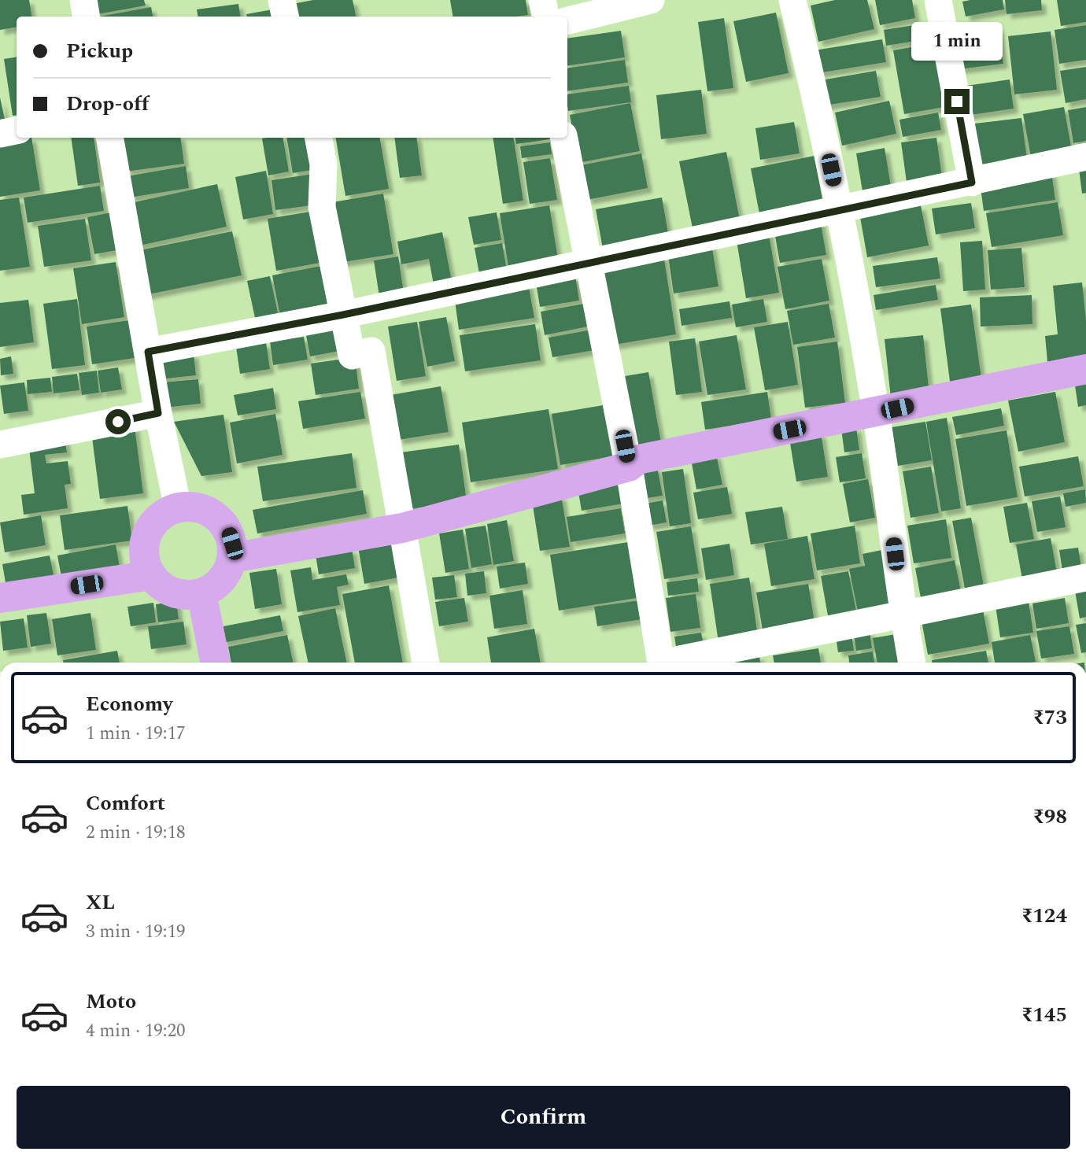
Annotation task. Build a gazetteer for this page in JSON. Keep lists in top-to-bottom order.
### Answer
{
  "page": {
    "banner": ["Pickup", "Drop-off"],
    "bubble": "1 min",
    "list": [
      {
        "name": "Economy",
        "note": "1 min · 19:17",
        "value": "₹73"
      },
      {
        "name": "Comfort",
        "note": "2 min · 19:18",
        "value": "₹98"
      },
      {
        "name": "XL",
        "note": "3 min · 19:19",
        "value": "₹124"
      },
      {
        "name": "Moto",
        "note": "4 min · 19:20",
        "value": "₹145"
      }
    ],
    "buttons": "Confirm"
  }
}
